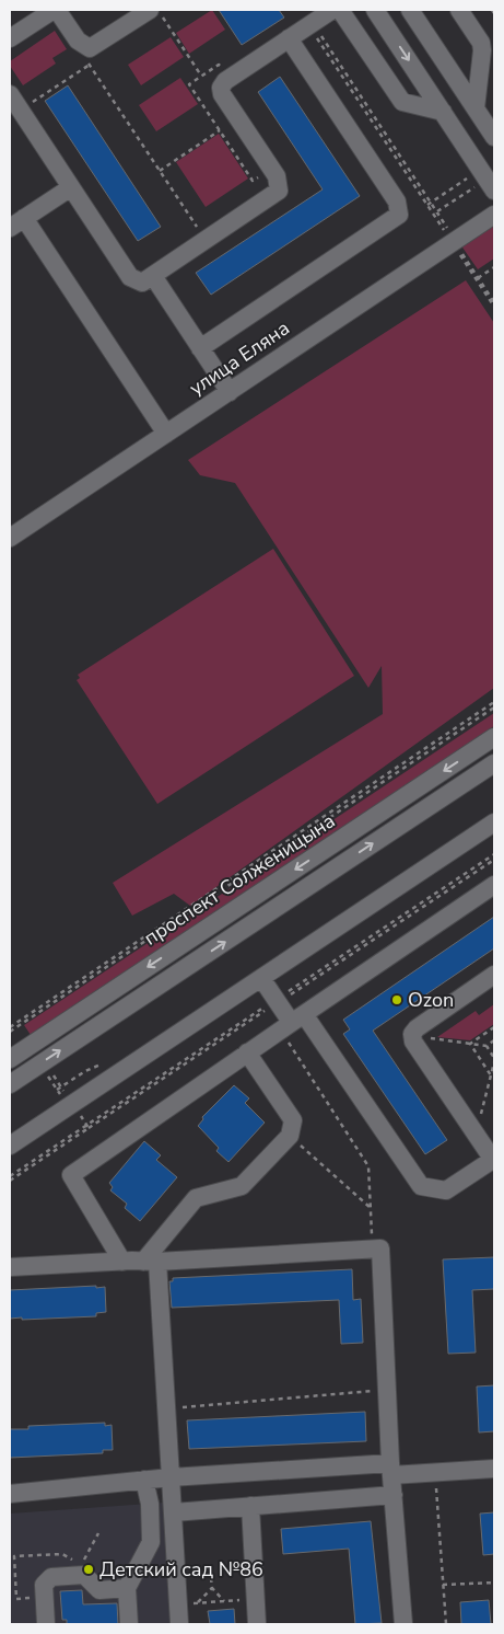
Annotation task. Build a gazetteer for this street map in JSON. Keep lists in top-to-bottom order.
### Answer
{
  "streets": {
    "street": ["улица Еляна", "проспект Солженицына"]
  },
  "places": ["Ozon", "Детский сад №86"]
}
